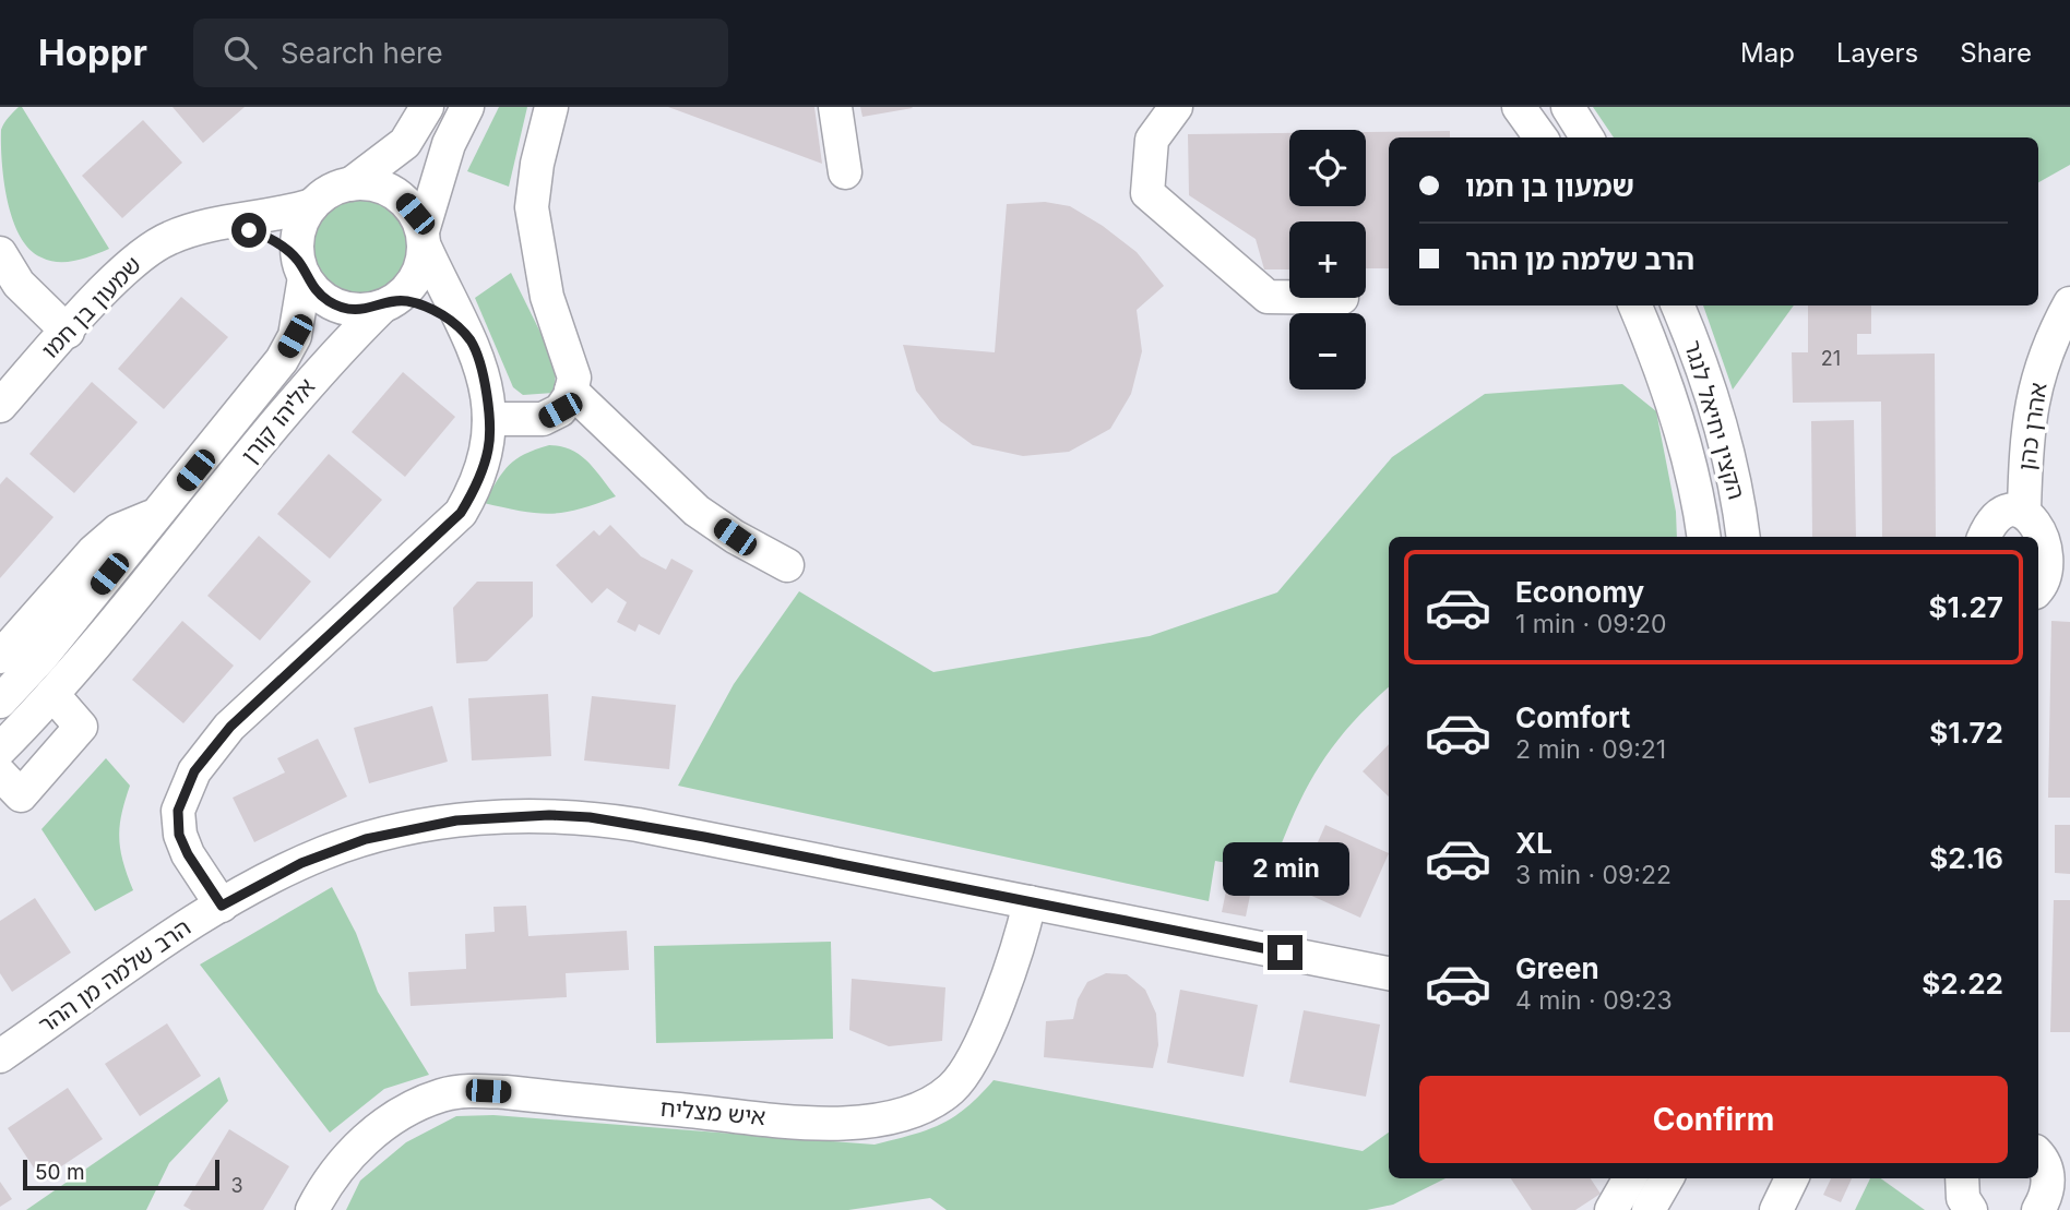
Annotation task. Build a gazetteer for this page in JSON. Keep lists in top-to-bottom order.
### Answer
{
  "streets": {
    "street": [
      "שמעון בן חמו",
      "הקצין יחיאל לנגר",
      "אליהו קורן",
      "אהרן כהן",
      "הרב שלמה מן ההר",
      "איש מצליח"
    ]
  },
  "crossings": [
    ["שמעון בן חמו", "אליהו קורן"],
    ["הרב שלמה מן ההר", "איש מצליח"]
  ],
  "house_numbers": ["21", "3"],
  "scale_bar": "50 m",
  "page": {
    "header": "Hoppr",
    "search": "Search here",
    "nav": ["Map", "Layers", "Share"],
    "map_buttons": ["+", "−"],
    "banner": ["שמעון בן חמו", "הרב שלמה מן ההר"],
    "list": [
      {
        "name": "Economy",
        "note": "1 min · 09:20",
        "value": "$1.27"
      },
      {
        "name": "Comfort",
        "note": "2 min · 09:21",
        "value": "$1.72"
      },
      {
        "name": "XL",
        "note": "3 min · 09:22",
        "value": "$2.16"
      },
      {
        "name": "Green",
        "note": "4 min · 09:23",
        "value": "$2.22"
      }
    ],
    "bubble": "2 min",
    "buttons": "Confirm",
    "scale": "50 m"
  }
}
